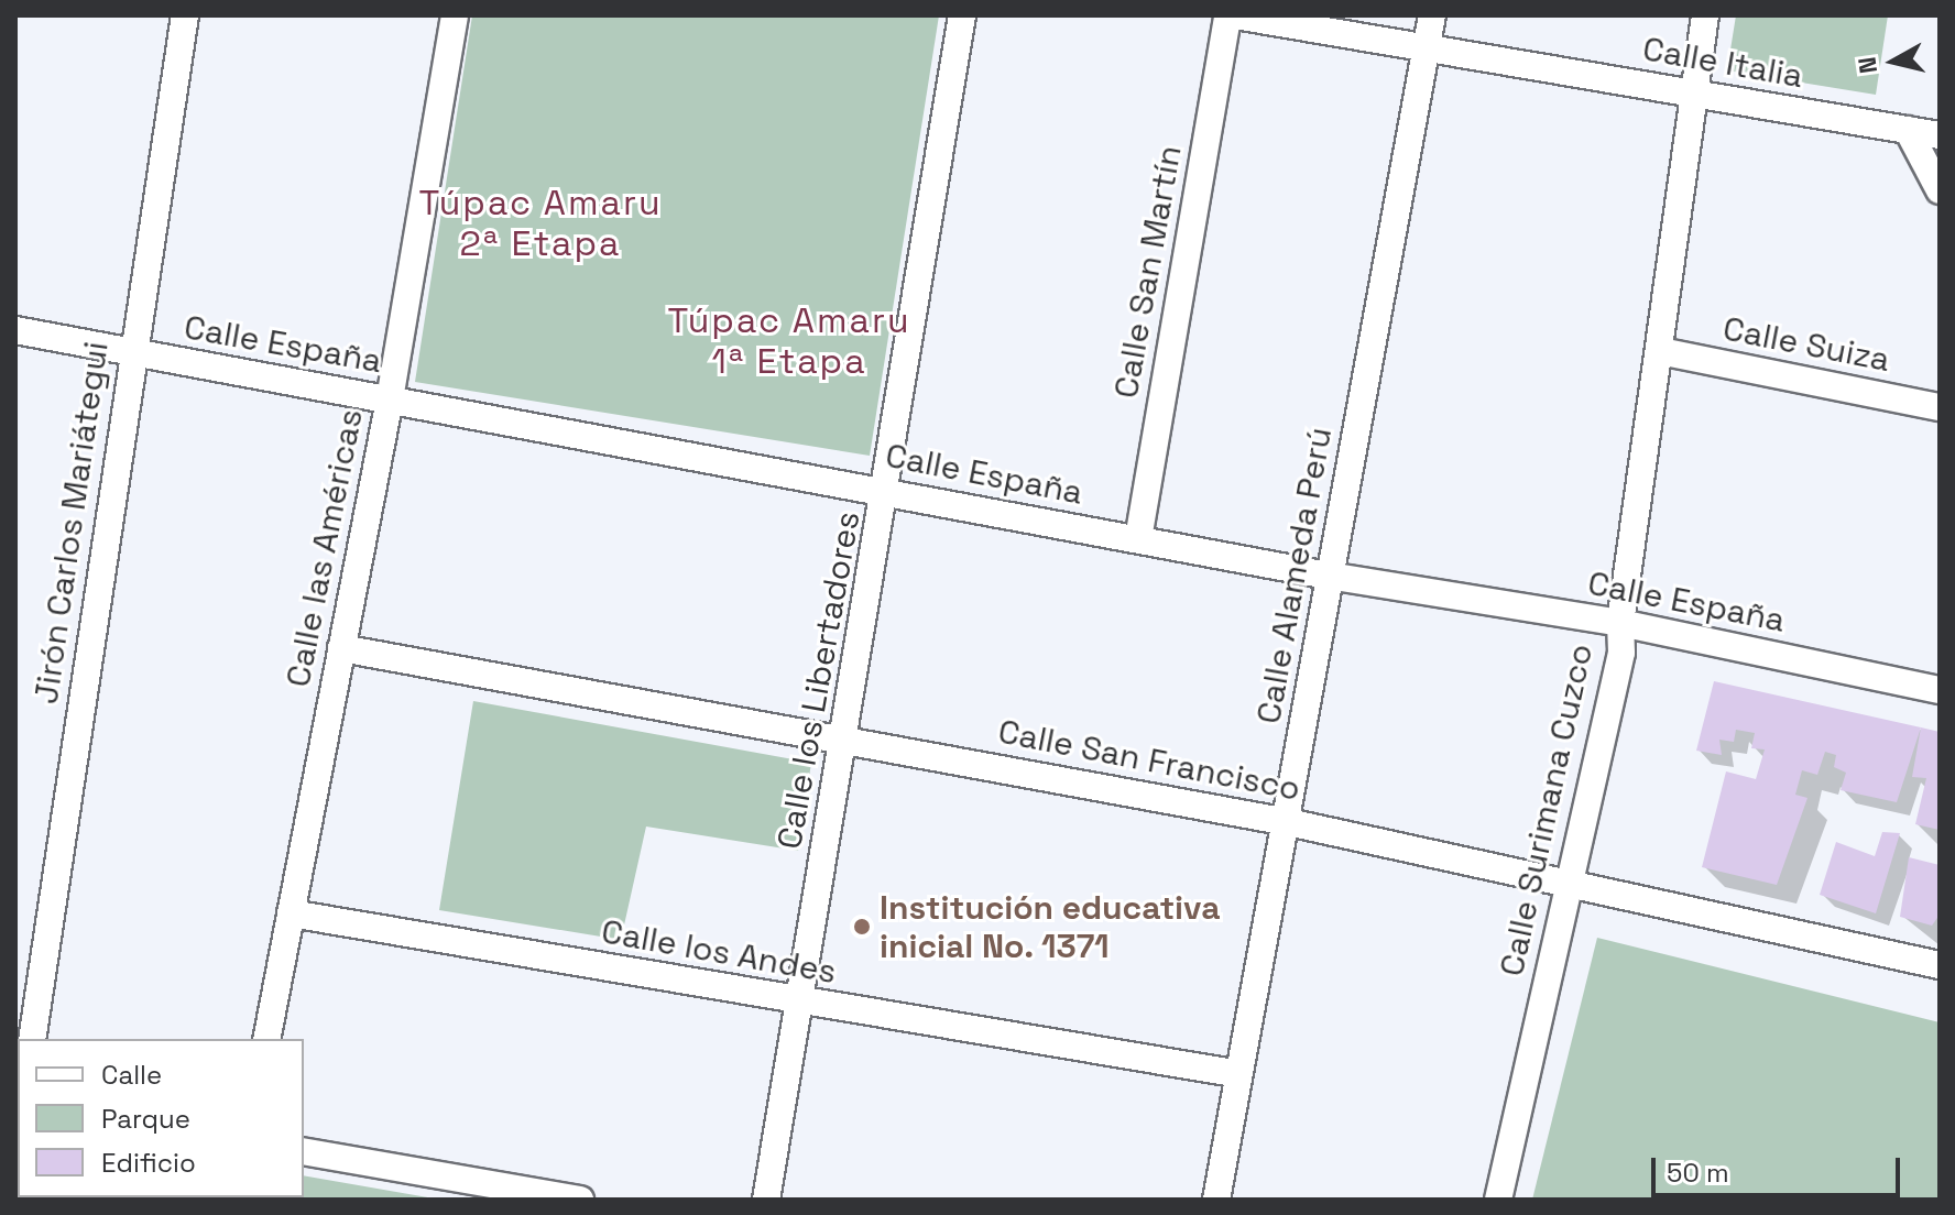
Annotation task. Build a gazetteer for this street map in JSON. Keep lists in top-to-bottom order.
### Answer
{
  "streets": {
    "street": [
      "Calle Italia",
      "Calle San Martín",
      "Calle España",
      "Calle Suiza",
      "Jirón Carlos Mariátegui",
      "Calle las Américas",
      "Calle Alameda Perú",
      "Calle los Libertadores",
      "Calle San Francisco",
      "Calle Surimana Cuzco",
      "Calle los Andes"
    ]
  },
  "crossings": [
    ["Calle Italia", "Calle Alameda Perú"],
    ["Calle Italia", "Calle Surimana Cuzco"],
    ["Calle San Martín", "Calle España"],
    ["Calle España", "Jirón Carlos Mariátegui"],
    ["Calle España", "Calle las Américas"],
    ["Calle España", "Calle Alameda Perú"],
    ["Calle España", "Calle los Libertadores"],
    ["Calle España", "Calle Surimana Cuzco"],
    ["Calle Suiza", "Calle Surimana Cuzco"],
    ["Calle las Américas", "Calle San Francisco"],
    ["Calle las Américas", "Calle los Andes"],
    ["Calle Alameda Perú", "Calle San Francisco"],
    ["Calle Alameda Perú", "Calle los Andes"],
    ["Calle los Libertadores", "Calle San Francisco"],
    ["Calle los Libertadores", "Calle los Andes"],
    ["Calle San Francisco", "Calle Surimana Cuzco"]
  ],
  "districts": ["Túpac Amaru 2ª Etapa", "Túpac Amaru 1ª Etapa"],
  "places": ["Institución educativa inicial No. 1371"],
  "legend": ["Calle", "Parque", "Edificio"],
  "scale_bar": "50 m",
  "north": "left"
}
